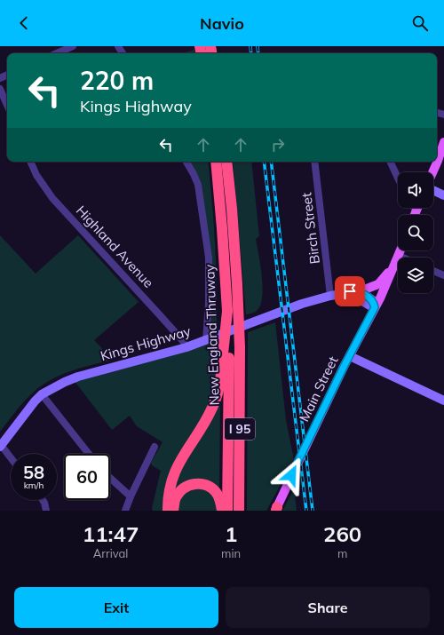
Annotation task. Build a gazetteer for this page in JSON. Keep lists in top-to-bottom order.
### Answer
{
  "streets": {
    "highway": ["New England Thruway", "I 95"],
    "main road": ["Main Street"],
    "street": ["Birch Street", "Highland Avenue", "Kings Highway"]
  },
  "crossings": [
    ["Birch Street", "Kings Highway"],
    ["Highland Avenue", "Kings Highway"],
    ["Kings Highway", "Main Street"]
  ],
  "page": {
    "header": "Navio",
    "turn": ["220 m", "Kings Highway"],
    "speed": "58 km/h",
    "limit": "60",
    "eta": [
      "11:47",
      "Arrival",
      "1",
      "min",
      "260",
      "m"
    ],
    "buttons": ["Exit", "Share"]
  }
}
